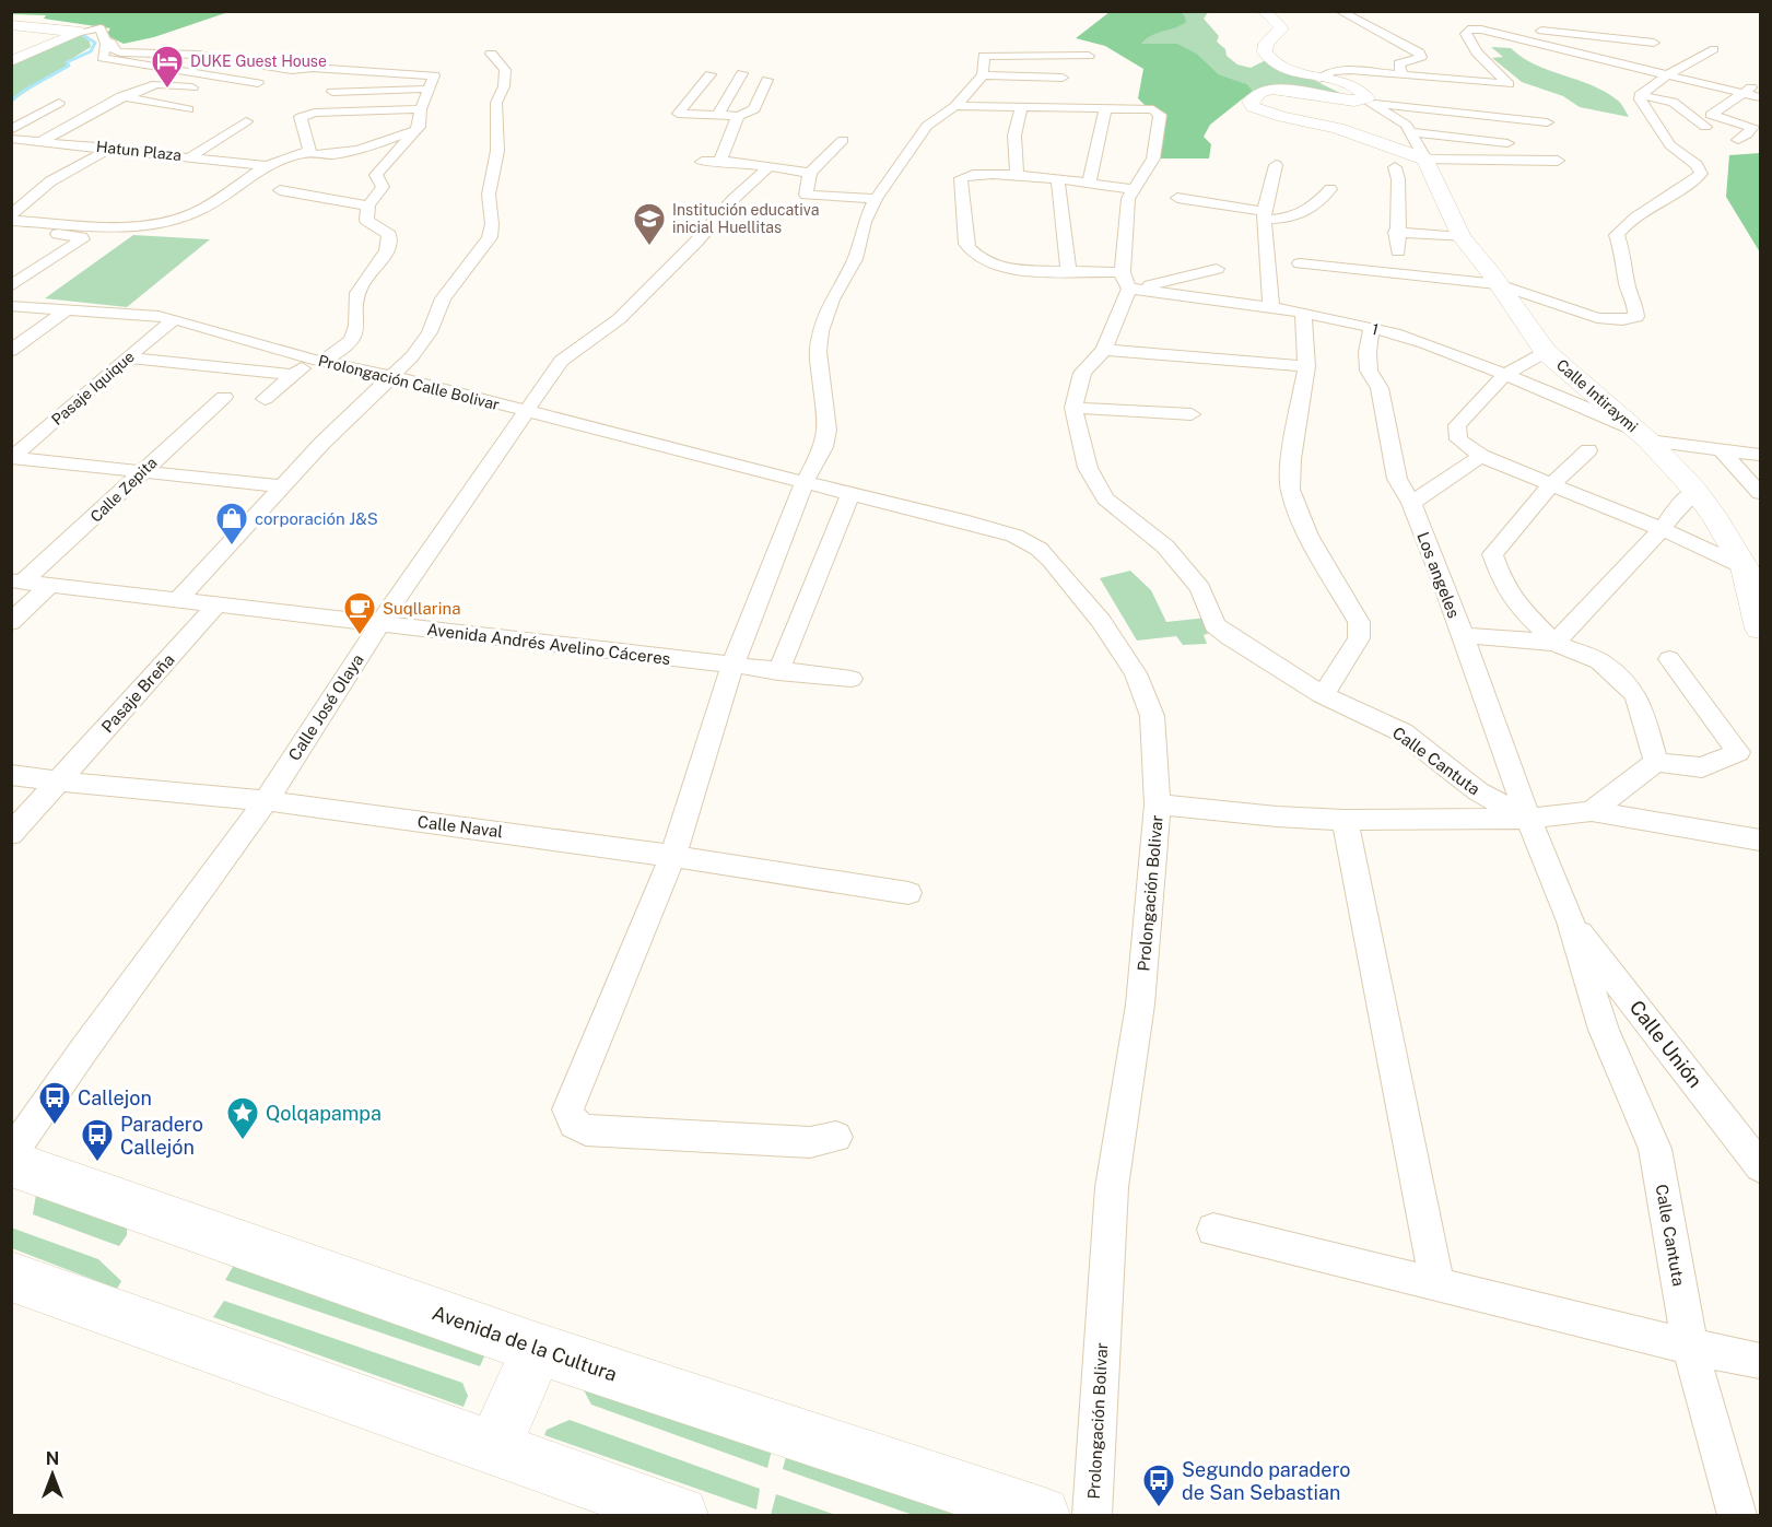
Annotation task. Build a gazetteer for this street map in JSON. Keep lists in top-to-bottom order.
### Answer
{
  "streets": {
    "highway": ["Avenida de la Cultura"],
    "main road": ["Calle Intiraymi"],
    "street": [
      "Hatun Plaza",
      "1",
      "Prolongación Calle Bolivar",
      "Pasaje Iquique",
      "Calle Zepita",
      "Los angeles",
      "Avenida Andrés Avelino Cáceres",
      "Pasaje Breña",
      "Calle José Olaya",
      "Calle Cantuta",
      "Calle Naval",
      "Prolongación Bolivar",
      "Calle Unión"
    ]
  },
  "crossings": [
    ["1", "Calle Intiraymi"],
    ["1", "Los angeles"],
    ["1", "Calle Cantuta"],
    ["Prolongación Calle Bolivar", "Pasaje Iquique"],
    ["Prolongación Calle Bolivar", "Calle José Olaya"],
    ["Prolongación Calle Bolivar", "Prolongación Bolivar"],
    ["Calle Zepita", "Avenida Andrés Avelino Cáceres"],
    ["Los angeles", "Calle Cantuta"],
    ["Avenida Andrés Avelino Cáceres", "Pasaje Breña"],
    ["Avenida Andrés Avelino Cáceres", "Calle José Olaya"],
    ["Pasaje Breña", "Calle Naval"],
    ["Calle José Olaya", "Calle Naval"],
    ["Calle Cantuta", "Calle Unión"]
  ],
  "places": {
    "hotel": ["DUKE Guest House"],
    "school or university": ["Institución educativa inicial Huellitas"],
    "shop": ["corporación J&S"],
    "cafe": ["Suqllarina"],
    "bus stop": ["Callejon", "Paradero Callejón", "Segundo paradero de San Sebastian"],
    "place": ["Qolqapampa"]
  },
  "north": "top"
}
